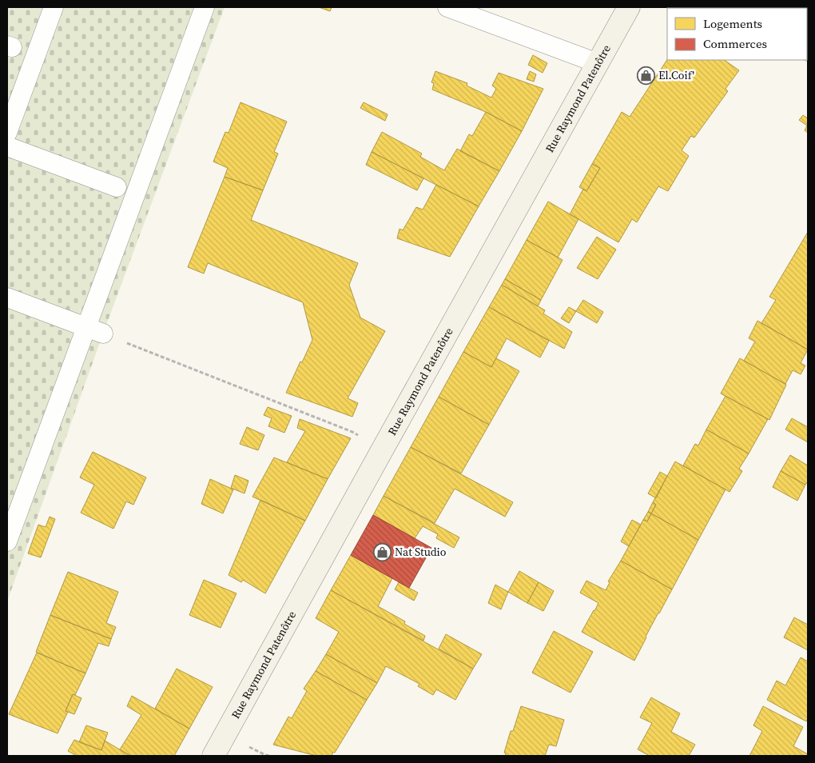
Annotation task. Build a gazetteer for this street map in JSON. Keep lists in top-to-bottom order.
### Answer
{
  "streets": {
    "main road": ["Rue Raymond Patenôtre"]
  },
  "places": {
    "shop": ["El.Coif'", "Nat Studio"]
  },
  "legend": ["Logements", "Commerces"]
}
